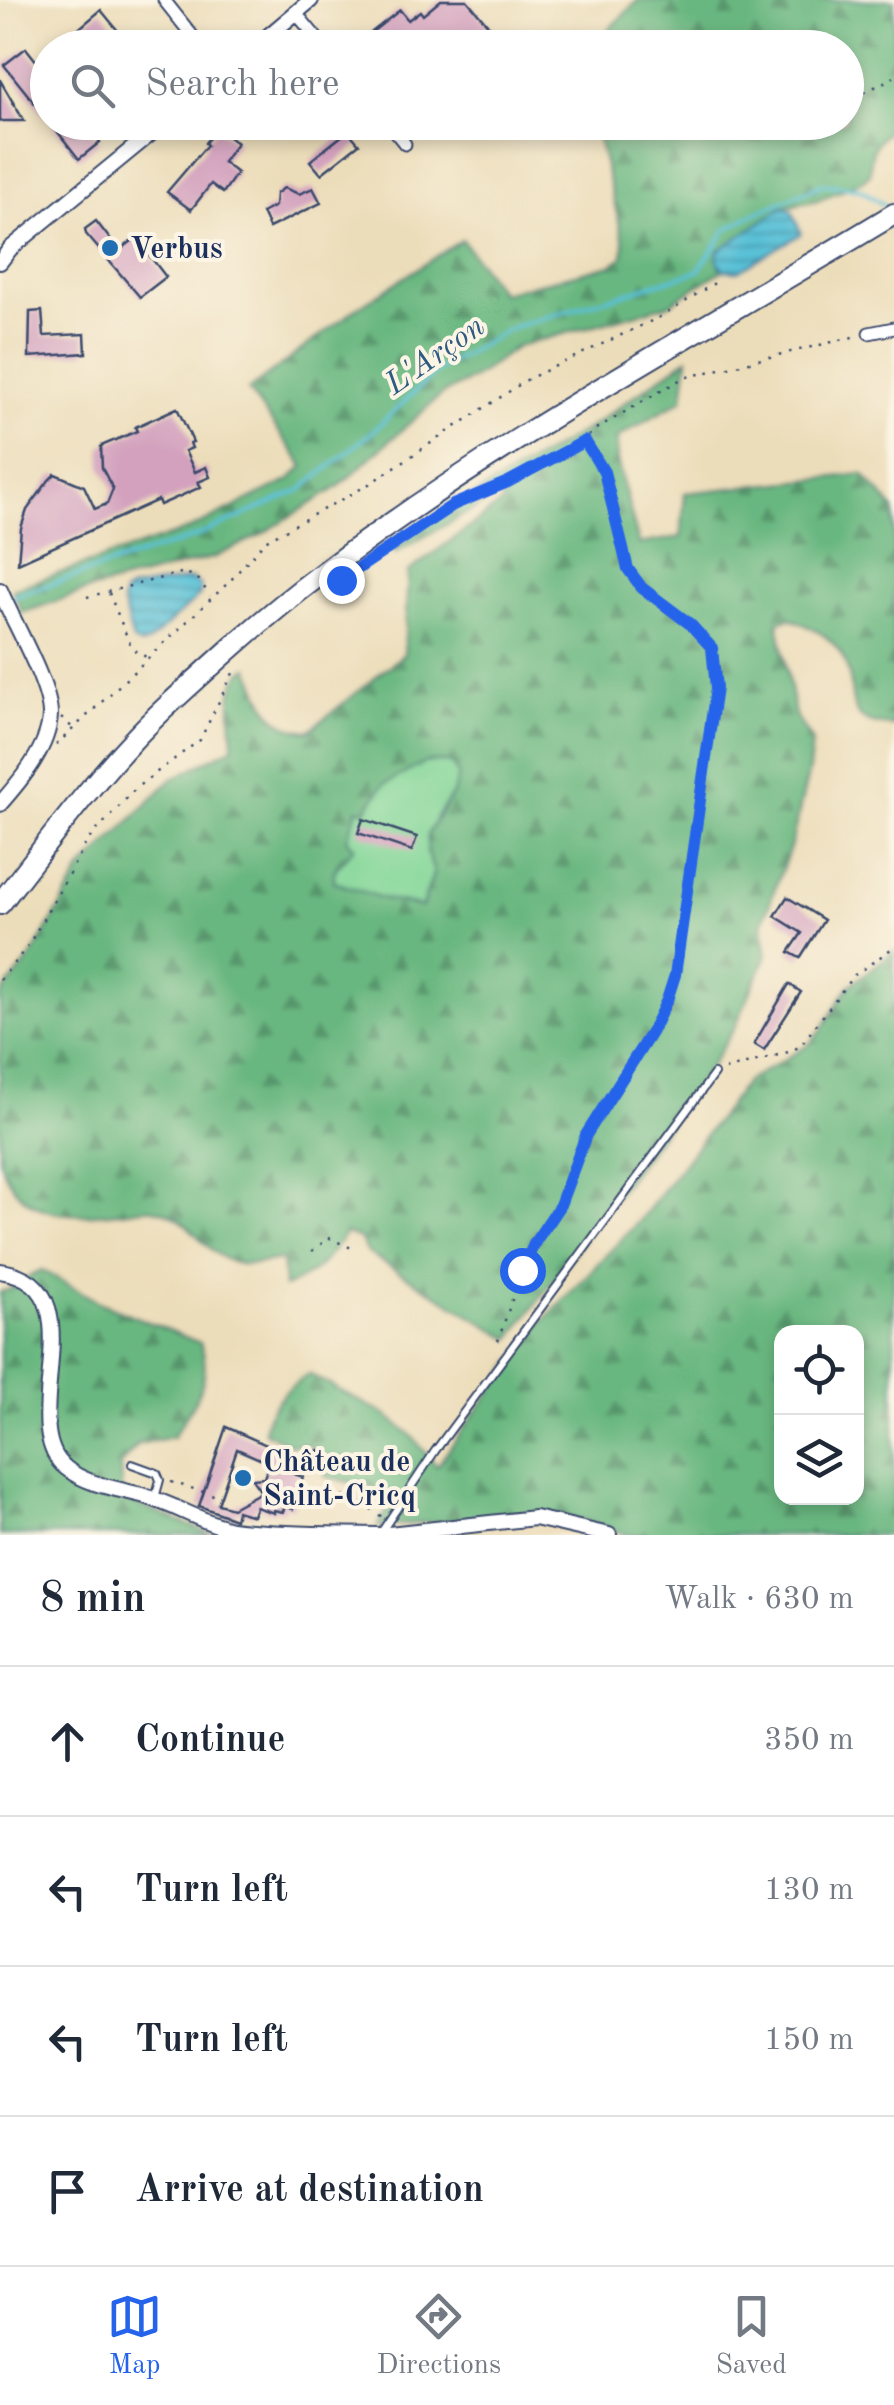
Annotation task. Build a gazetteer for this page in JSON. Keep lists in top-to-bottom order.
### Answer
{
  "water": ["L'Arçon"],
  "places": ["Verbus", "Château de Saint-Cricq"],
  "page": {
    "search": "Search here",
    "heading": ["8 min", "Walk · 630 m"],
    "list": [
      ["Continue", "350 m"],
      ["Turn left", "130 m"],
      ["Turn left", "150 m"],
      "Arrive at destination"
    ],
    "nav": ["Map", "Directions", "Saved"]
  }
}
